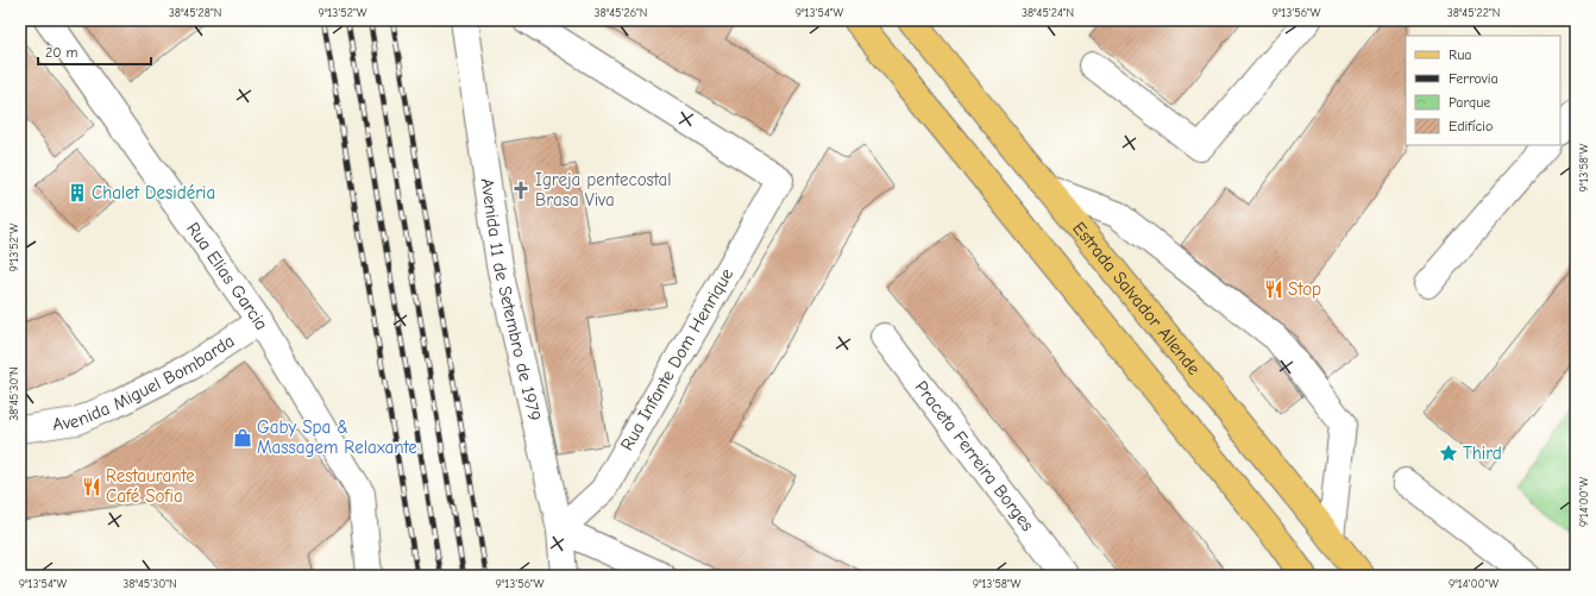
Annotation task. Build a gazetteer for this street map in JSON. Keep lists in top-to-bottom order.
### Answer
{
  "streets": {
    "main road": ["Estrada Salvador Allende"],
    "street": [
      "Rua Elias Garcia",
      "Avenida 11 de Setembro de 1979",
      "Rua Infante Dom Henrique",
      "Avenida Miguel Bombarda",
      "Praceta Ferreira Borges"
    ]
  },
  "crossings": [
    ["Rua Elias Garcia", "Avenida Miguel Bombarda"],
    ["Avenida 11 de Setembro de 1979", "Rua Infante Dom Henrique"]
  ],
  "places": {
    "church": ["Igreja pentecostal Brasa Viva"],
    "building": ["Chalet Desidéria"],
    "restaurant": ["Stop", "Restaurante Café Sofia"],
    "shop": ["Gaby Spa & Massagem Relaxante"],
    "place": ["Third"]
  },
  "legend": [
    "Rua",
    "Ferrovia",
    "Parque",
    "Edifício"
  ],
  "scale_bar": "20 m",
  "coordinates": [
    "38°45'28\"N",
    "9°13'52\"W",
    "38°45'26\"N",
    "9°13'54\"W",
    "38°45'24\"N",
    "9°13'56\"W",
    "38°45'22\"N",
    "9°13'58\"W",
    "38°45'30\"N",
    "9°14'00\"W"
  ]
}
